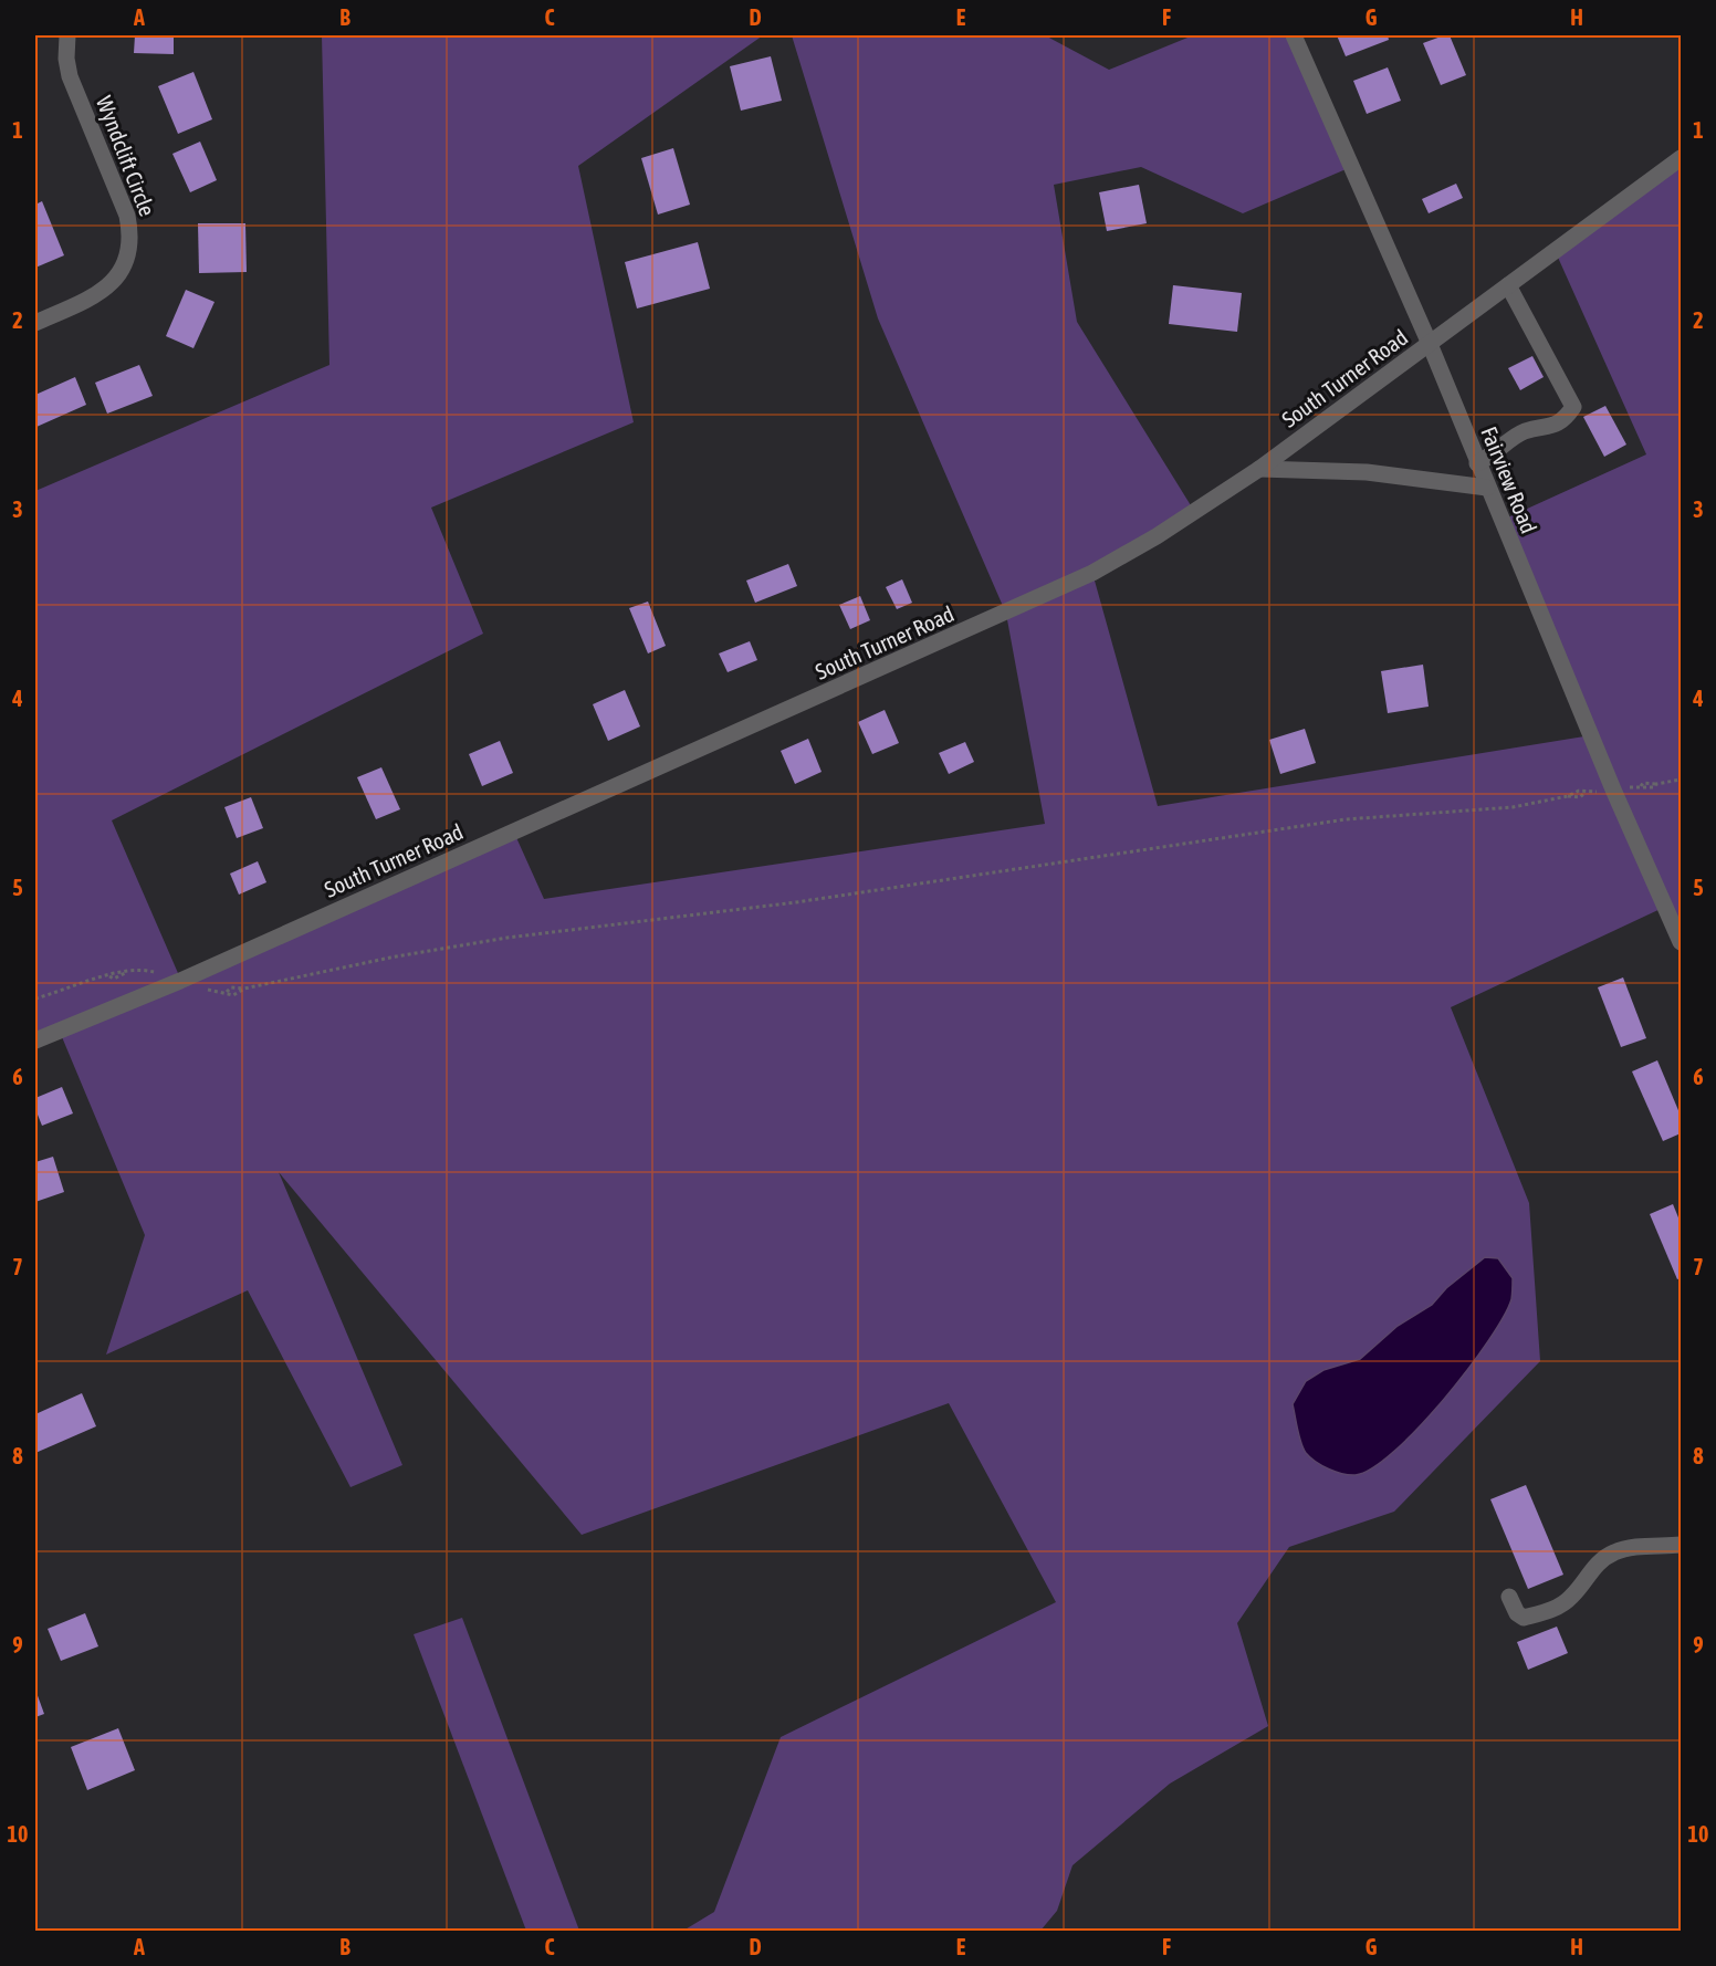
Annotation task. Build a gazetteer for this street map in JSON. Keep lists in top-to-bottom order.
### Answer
{
  "streets": {
    "street": ["Wyndclift Circle", "South Turner Road", "Fairview Road"]
  },
  "crossings": [
    ["South Turner Road", "Fairview Road"]
  ],
  "grid": {
    "columns": [
      "A",
      "B",
      "C",
      "D",
      "E",
      "F",
      "G",
      "H"
    ],
    "rows": [
      "1",
      "2",
      "3",
      "4",
      "5",
      "6",
      "7",
      "8",
      "9",
      "10"
    ]
  }
}
